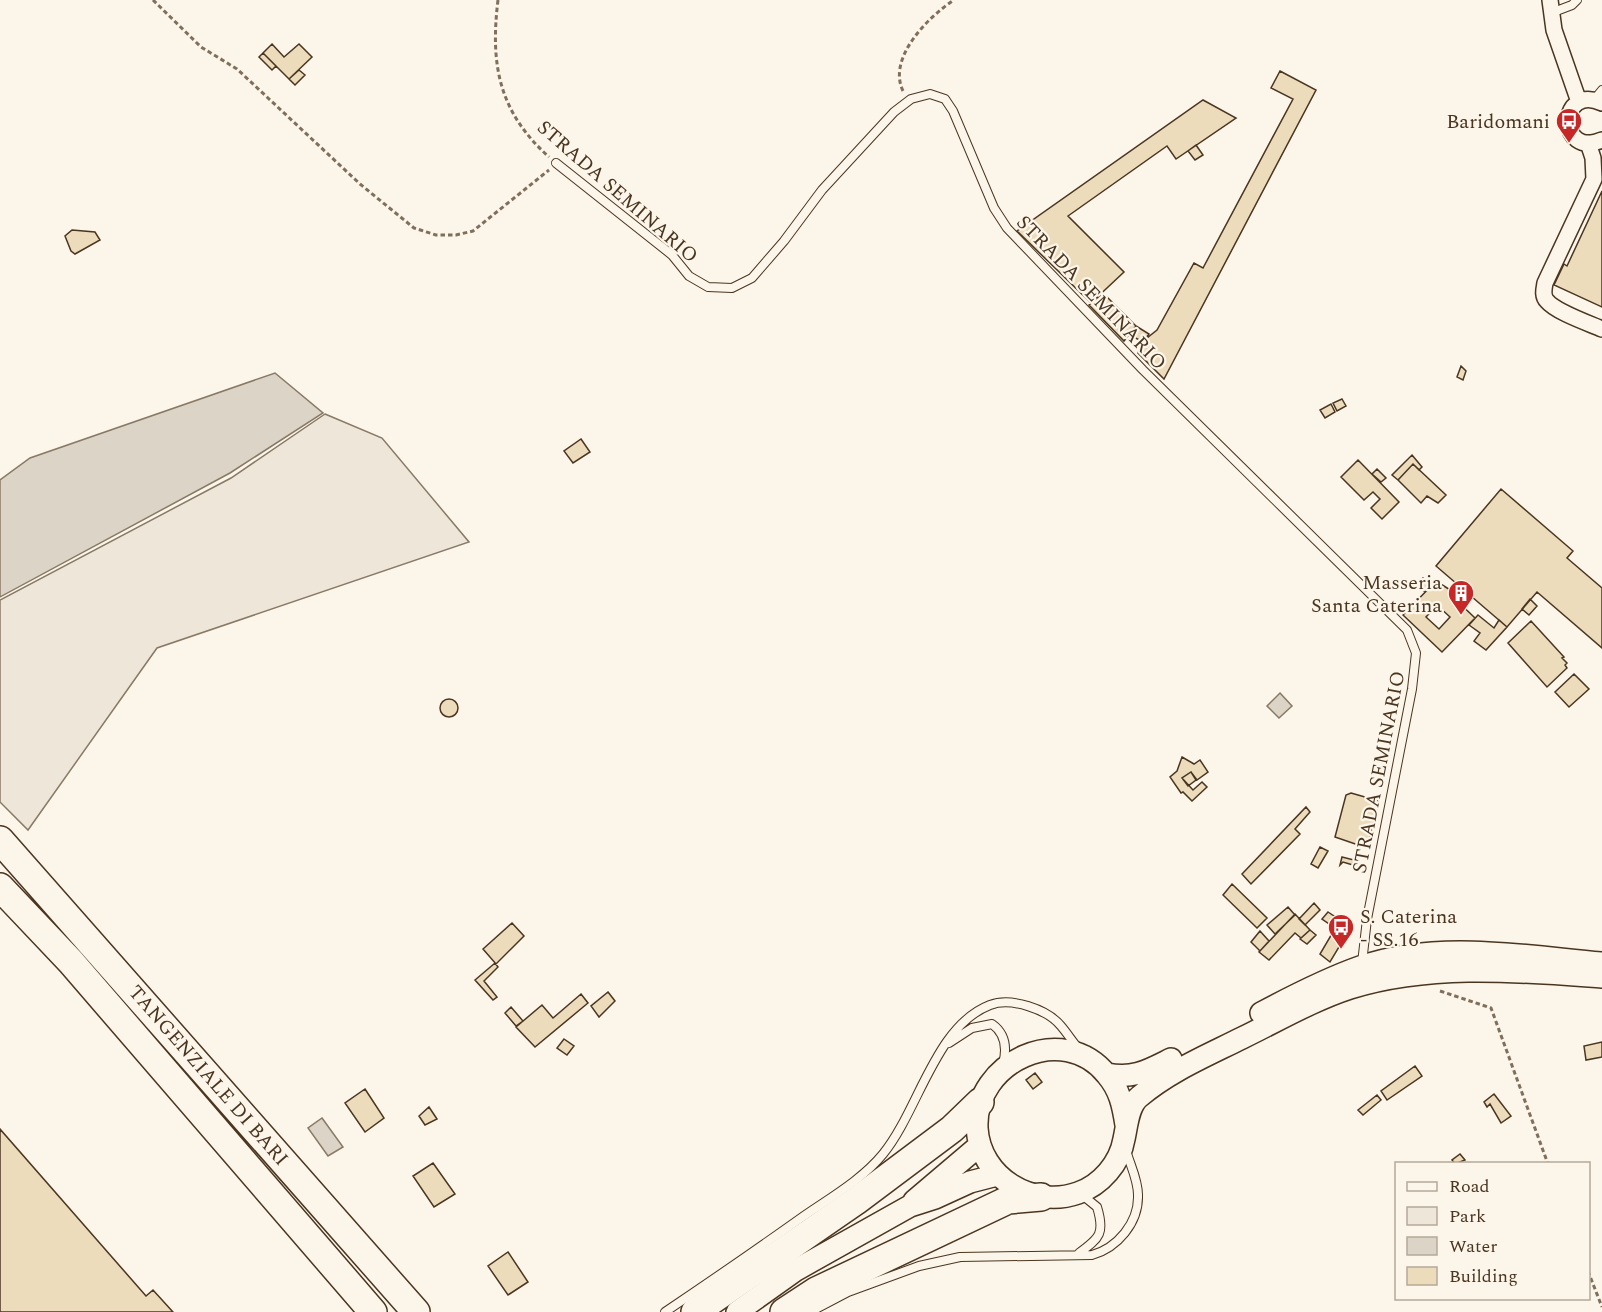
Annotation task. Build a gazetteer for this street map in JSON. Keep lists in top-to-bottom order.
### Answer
{
  "streets": {
    "highway": ["TANGENZIALE DI BARI"],
    "lane": ["STRADA SEMINARIO"]
  },
  "places": {
    "bus stop": ["Baridomani", "S. Caterina - SS.16"],
    "building": ["Masseria Santa Caterina"]
  },
  "legend": [
    "Road",
    "Park",
    "Water",
    "Building"
  ]
}
